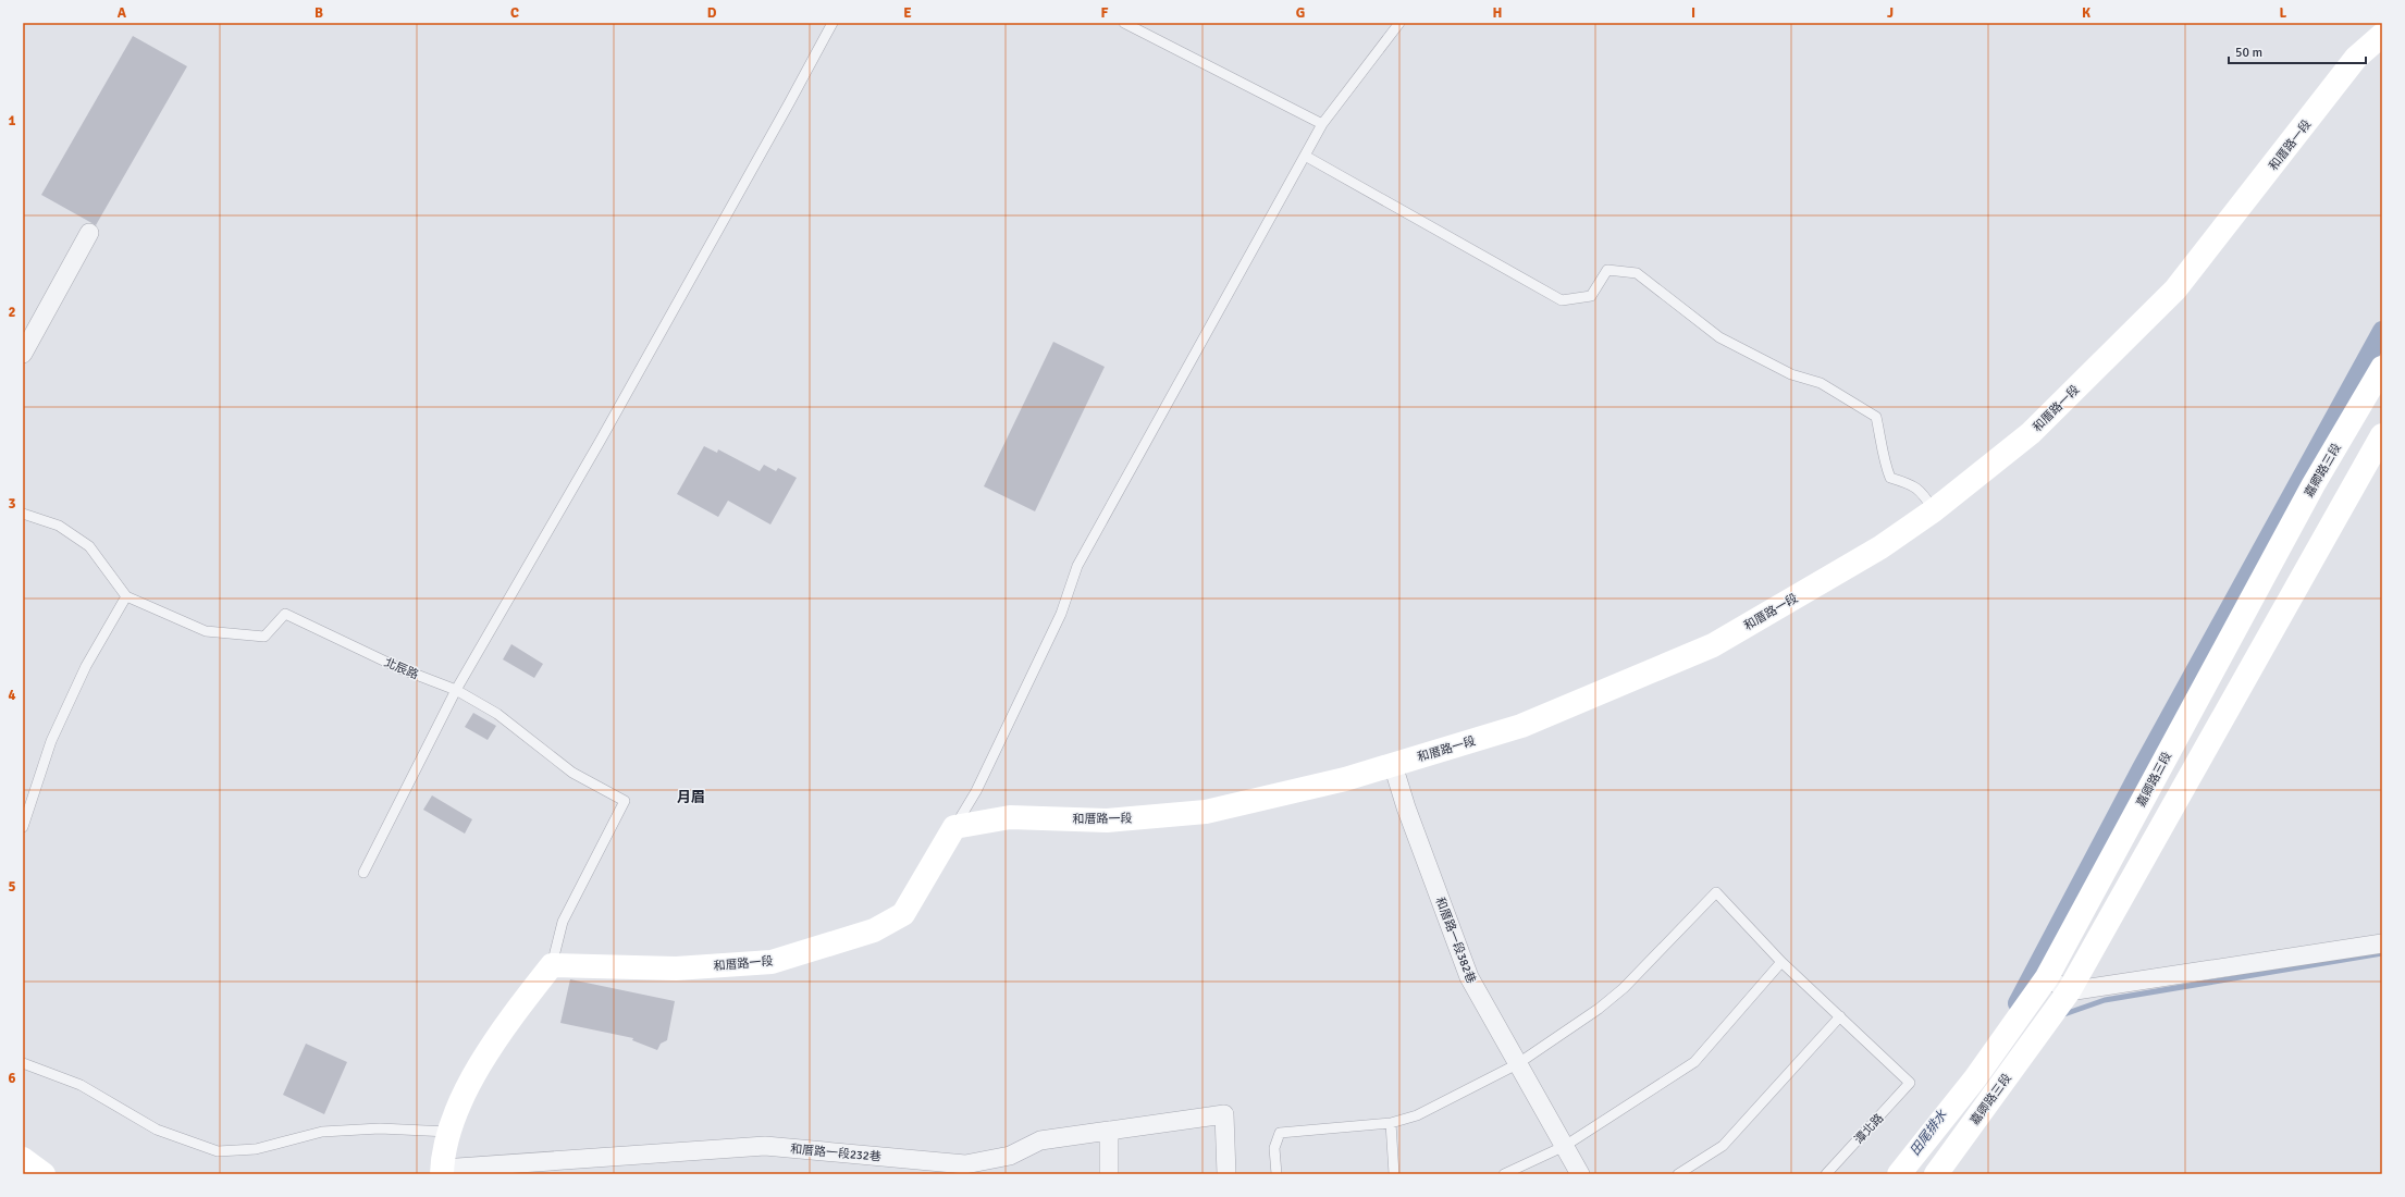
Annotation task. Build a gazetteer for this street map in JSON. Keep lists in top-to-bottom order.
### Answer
{
  "streets": {
    "street": [
      "和厝路一段",
      "嘉卿路三段",
      "和厝路一段382巷",
      "和厝路一段232巷"
    ],
    "lane": ["北辰路", "潭北路"]
  },
  "crossings": [
    ["和厝路一段", "北辰路"],
    ["和厝路一段", "和厝路一段382巷"]
  ],
  "districts": ["月眉"],
  "water": ["田尾排水"],
  "scale_bar": "50 m",
  "grid": {
    "columns": [
      "A",
      "B",
      "C",
      "D",
      "E",
      "F",
      "G",
      "H",
      "I",
      "J",
      "K",
      "L"
    ],
    "rows": [
      "1",
      "2",
      "3",
      "4",
      "5",
      "6"
    ]
  }
}
